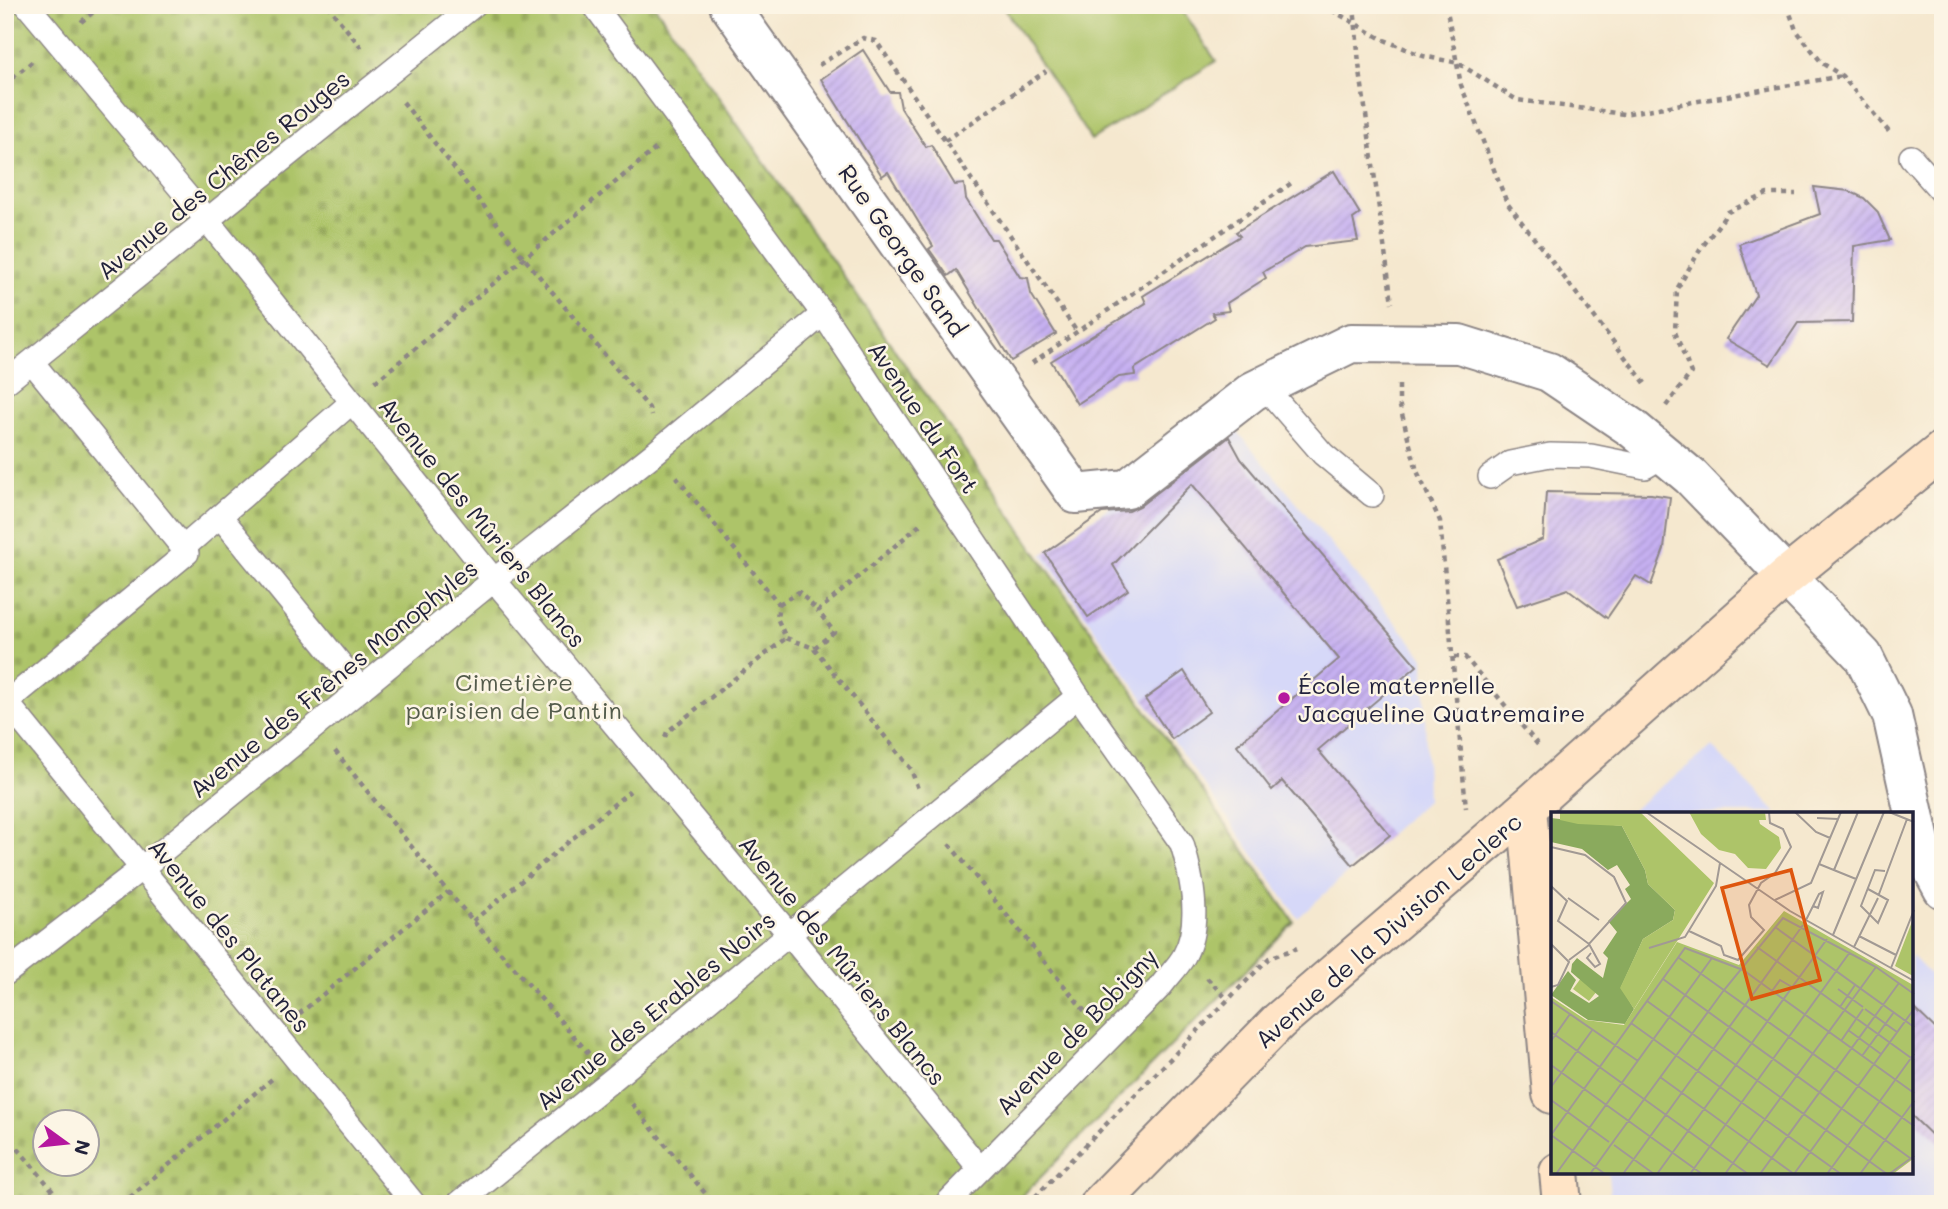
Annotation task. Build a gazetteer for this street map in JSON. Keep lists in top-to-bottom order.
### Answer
{
  "streets": {
    "main road": ["Avenue de la Division Leclerc"],
    "street": ["Rue George Sand"],
    "lane": [
      "Avenue des Chênes Rouges",
      "Avenue du Fort",
      "Avenue des Mûriers Blancs",
      "Avenue des Frênes Monophyles",
      "Avenue des Platanes",
      "Avenue des Erables Noirs",
      "Avenue de Bobigny"
    ]
  },
  "crossings": [
    ["Avenue des Chênes Rouges", "Avenue des Mûriers Blancs"],
    ["Avenue du Fort", "Avenue des Frênes Monophyles"],
    ["Avenue du Fort", "Avenue des Erables Noirs"],
    ["Avenue du Fort", "Avenue de Bobigny"],
    ["Avenue des Mûriers Blancs", "Avenue des Frênes Monophyles"],
    ["Avenue des Mûriers Blancs", "Avenue des Erables Noirs"],
    ["Avenue des Mûriers Blancs", "Avenue de Bobigny"],
    ["Avenue des Frênes Monophyles", "Avenue des Platanes"]
  ],
  "parks": ["Cimetière parisien de Pantin"],
  "places": ["École maternelle Jacqueline Quatremaire"],
  "north": "right"
}
